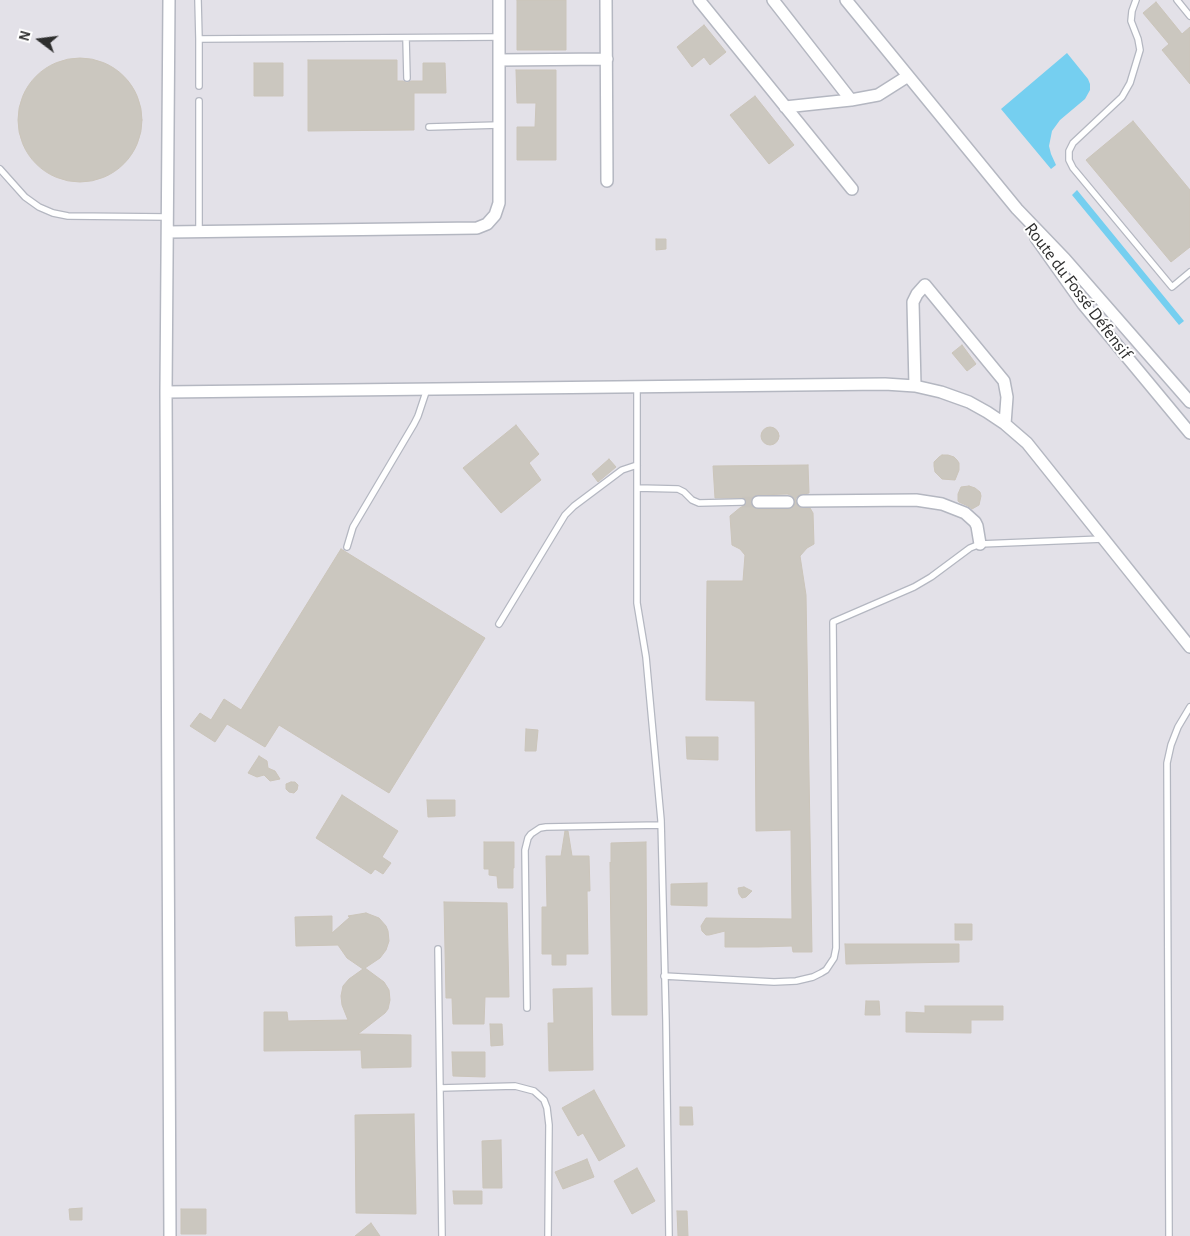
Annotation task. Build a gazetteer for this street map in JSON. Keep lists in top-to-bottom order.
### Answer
{
  "streets": {
    "street": ["Route du Fossé Défensif"]
  },
  "north": "left"
}
